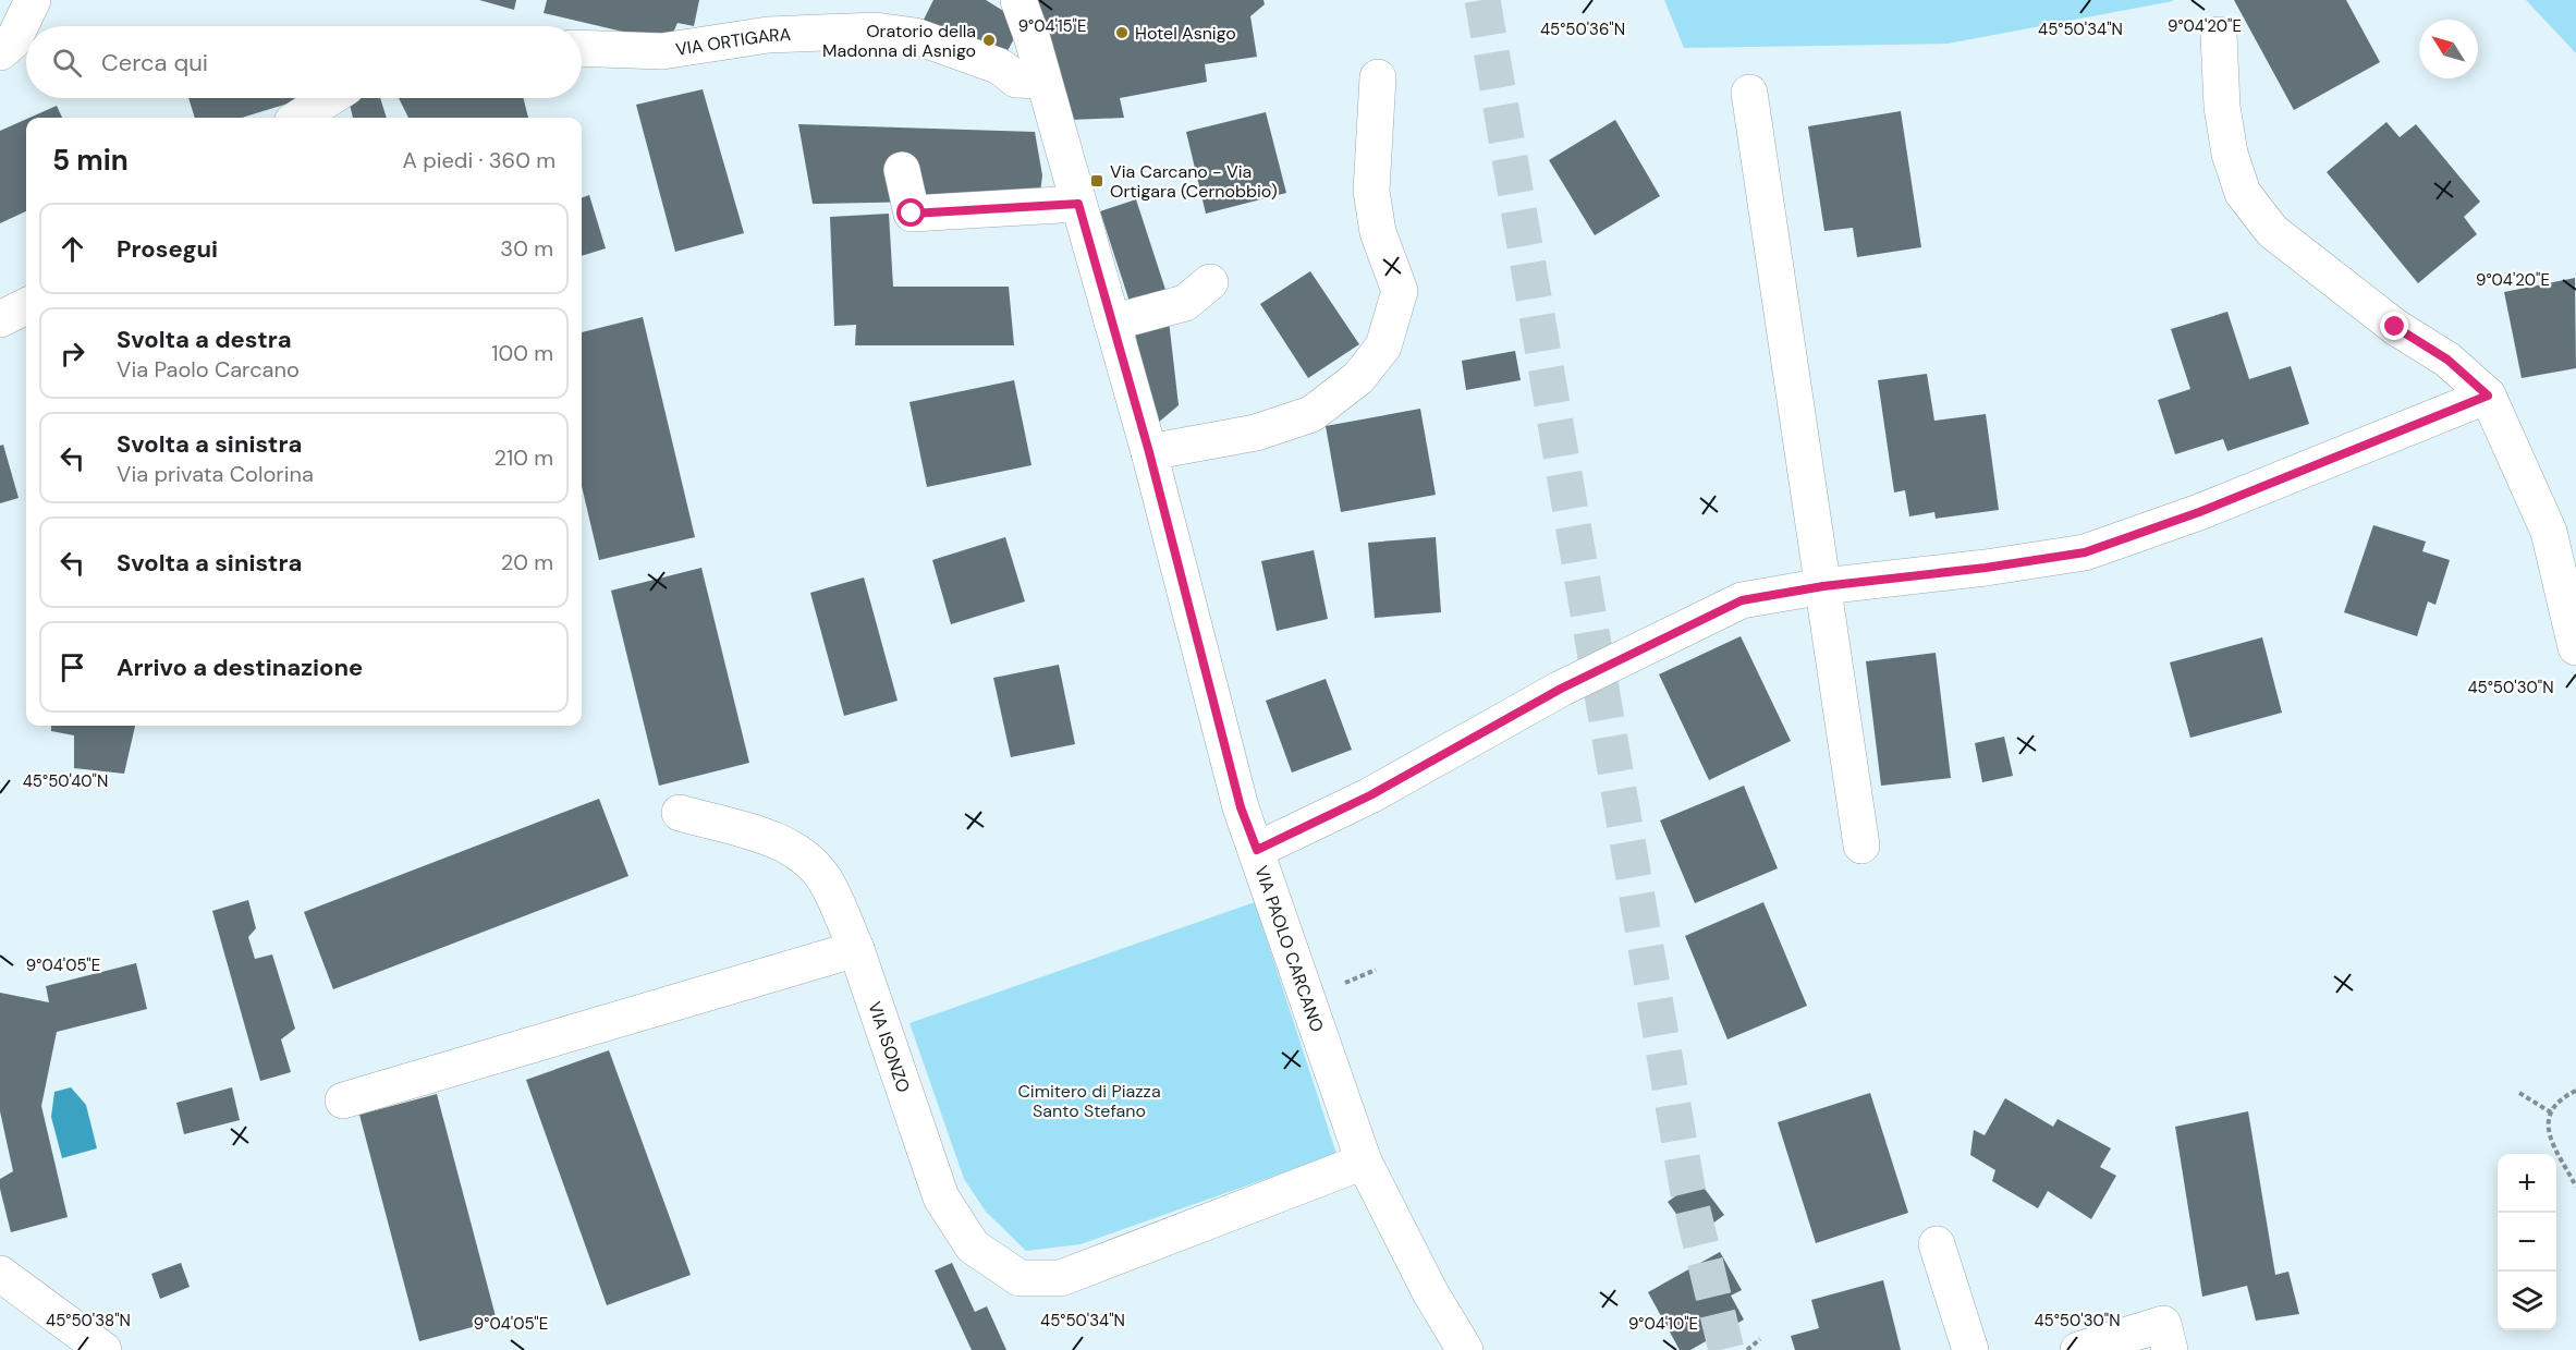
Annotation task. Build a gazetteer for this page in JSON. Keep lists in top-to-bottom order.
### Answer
{
  "streets": {
    "street": ["VIA ORTIGARA", "VIA PAOLO CARCANO", "VIA ISONZO"]
  },
  "crossings": [
    ["VIA ORTIGARA", "VIA PAOLO CARCANO"],
    ["VIA PAOLO CARCANO", "VIA ISONZO"]
  ],
  "parks": ["Cimitero di Piazza Santo Stefano"],
  "places": {
    "other": ["Hotel Asnigo", "Oratorio della Madonna di Asnigo"],
    "transit": ["Via Carcano - Via Ortigara (Cernobbio)"]
  },
  "north": "top left",
  "page": {
    "search": "Cerca qui",
    "heading": ["5 min", "A piedi · 360 m"],
    "list": [
      ["Prosegui", "30 m"],
      ["Svolta a destra", "Via Paolo Carcano", "100 m"],
      ["Svolta a sinistra", "Via privata Colorina", "210 m"],
      ["Svolta a sinistra", "20 m"],
      "Arrivo a destinazione"
    ],
    "map_buttons": ["+", "−"]
  },
  "coordinates": [
    "9°04'15\"E",
    "9°04'20\"E",
    "45°50'36\"N",
    "45°50'34\"N",
    "45°50'30\"N",
    "45°50'40\"N",
    "9°04'05\"E",
    "45°50'38\"N",
    "9°04'10\"E"
  ]
}
